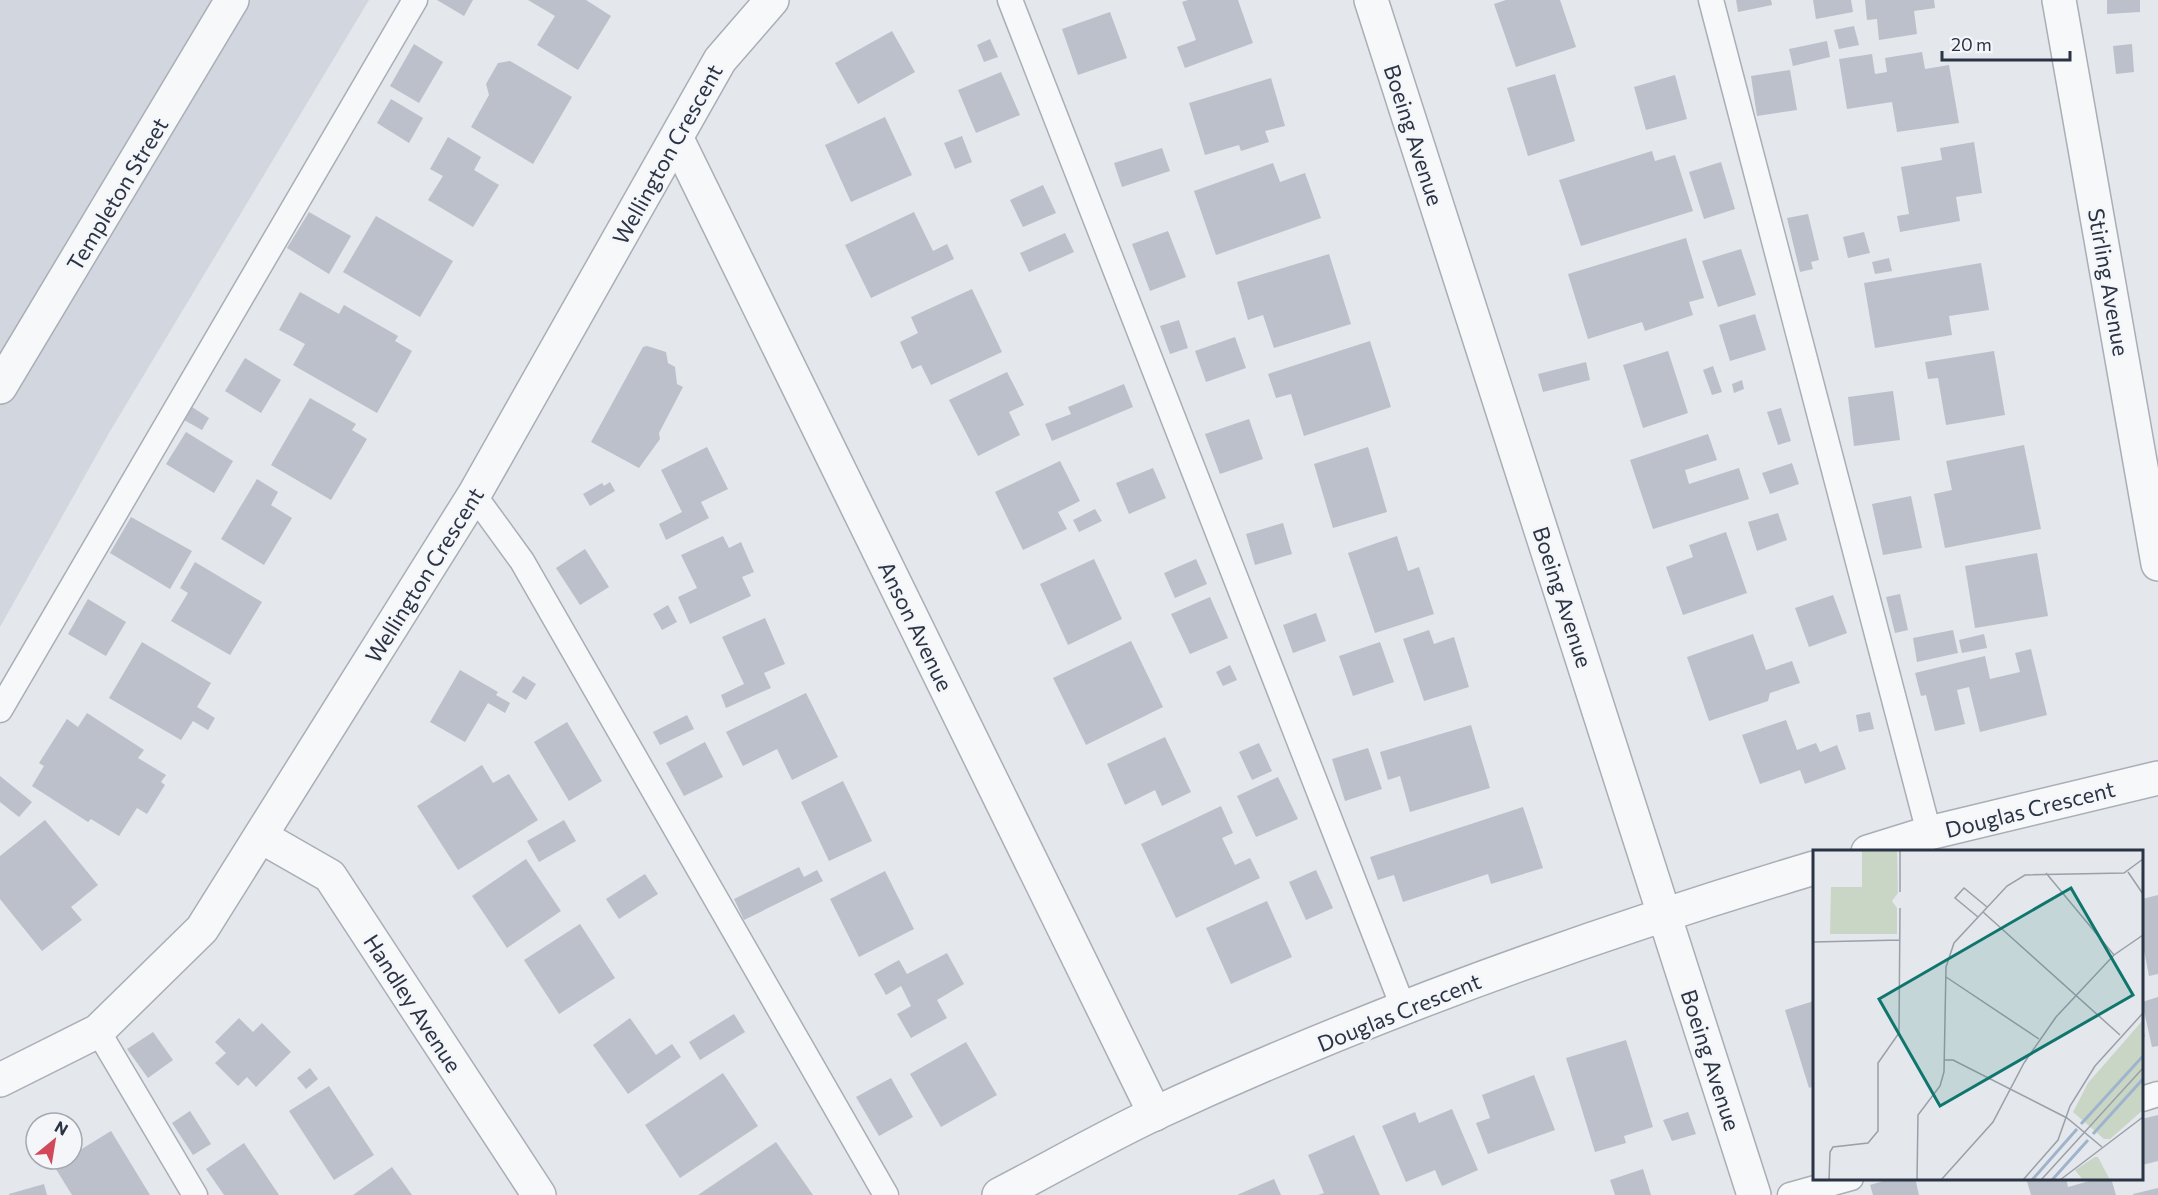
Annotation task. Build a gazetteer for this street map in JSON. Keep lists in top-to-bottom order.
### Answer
{
  "streets": {
    "street": [
      "Boeing Avenue",
      "Wellington Crescent",
      "Templeton Street",
      "Stirling Avenue",
      "Anson Avenue",
      "Douglas Crescent",
      "Handley Avenue"
    ]
  },
  "crossings": [
    ["Boeing Avenue", "Douglas Crescent"],
    ["Wellington Crescent", "Anson Avenue"],
    ["Wellington Crescent", "Handley Avenue"],
    ["Anson Avenue", "Douglas Crescent"]
  ],
  "scale_bar": "20 m",
  "north": "top right"
}
